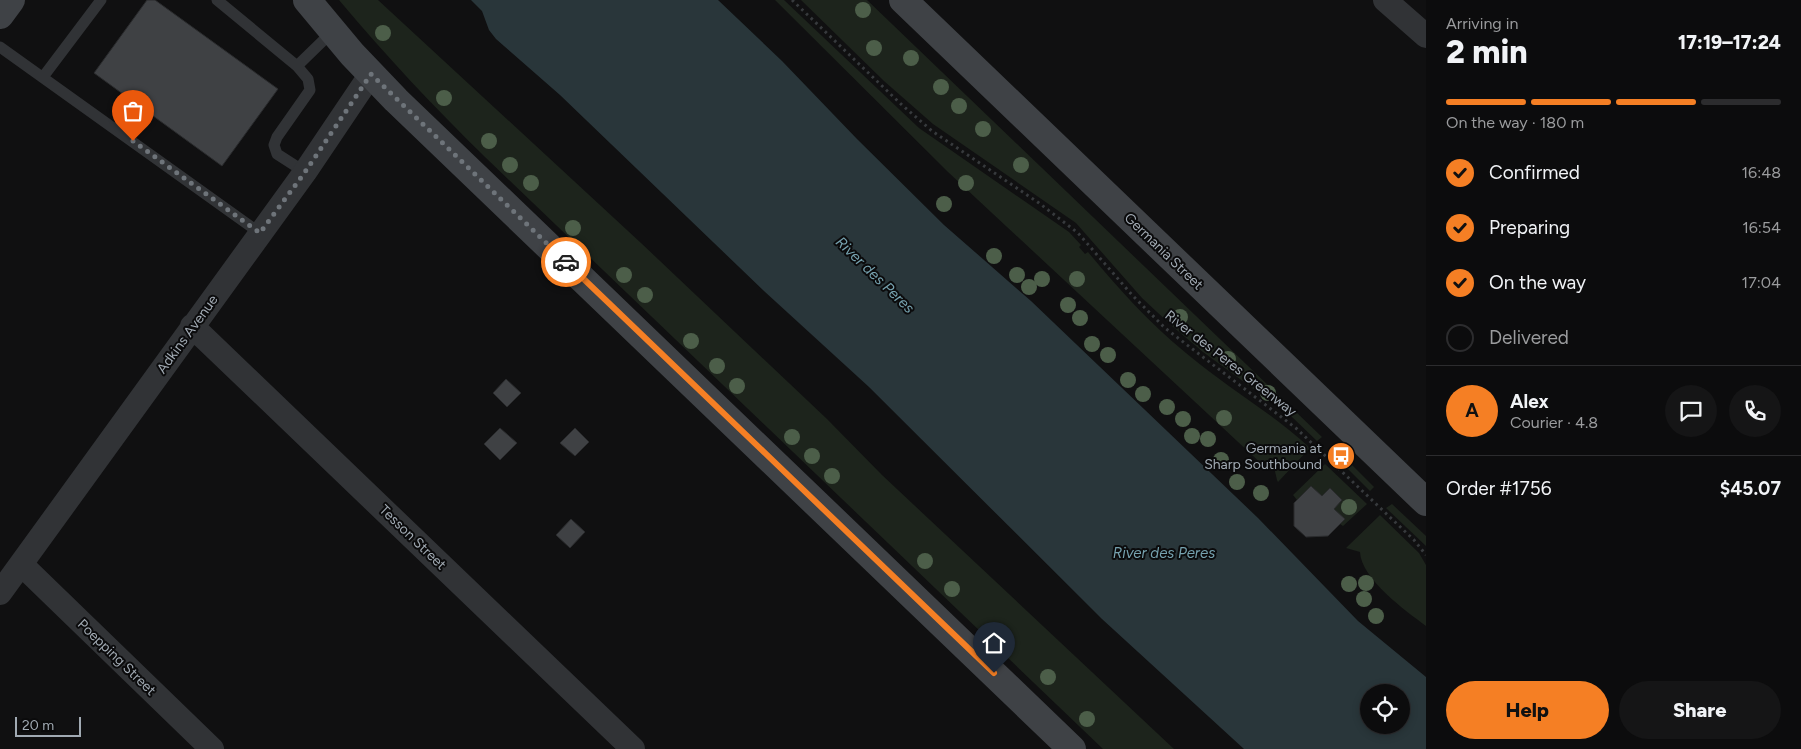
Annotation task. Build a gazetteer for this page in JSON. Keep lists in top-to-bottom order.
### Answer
{
  "streets": {
    "main road": ["Germania Street"],
    "street": ["Adkins Avenue", "Tesson Street", "Poepping Street"],
    "path": ["River des Peres Greenway"]
  },
  "crossings": [
    ["Adkins Avenue", "Tesson Street"],
    ["Adkins Avenue", "Poepping Street"]
  ],
  "water": ["River des Peres"],
  "places": {
    "bus stop": ["Germania at Sharp Southbound"]
  },
  "scale_bar": "20 m",
  "page": {
    "heading": ["2 min", "Arriving in", "17:19–17:24"],
    "panel": [
      "Alex",
      "Courier · 4.8",
      "Order #1756",
      "$45.07"
    ],
    "bar": "On the way · 180 m",
    "list": [
      ["Confirmed", "16:48"],
      ["Preparing", "16:54"],
      ["On the way", "17:04"],
      "Delivered"
    ],
    "round": "A",
    "buttons": ["Help", "Share"],
    "scale": "20 m"
  }
}
